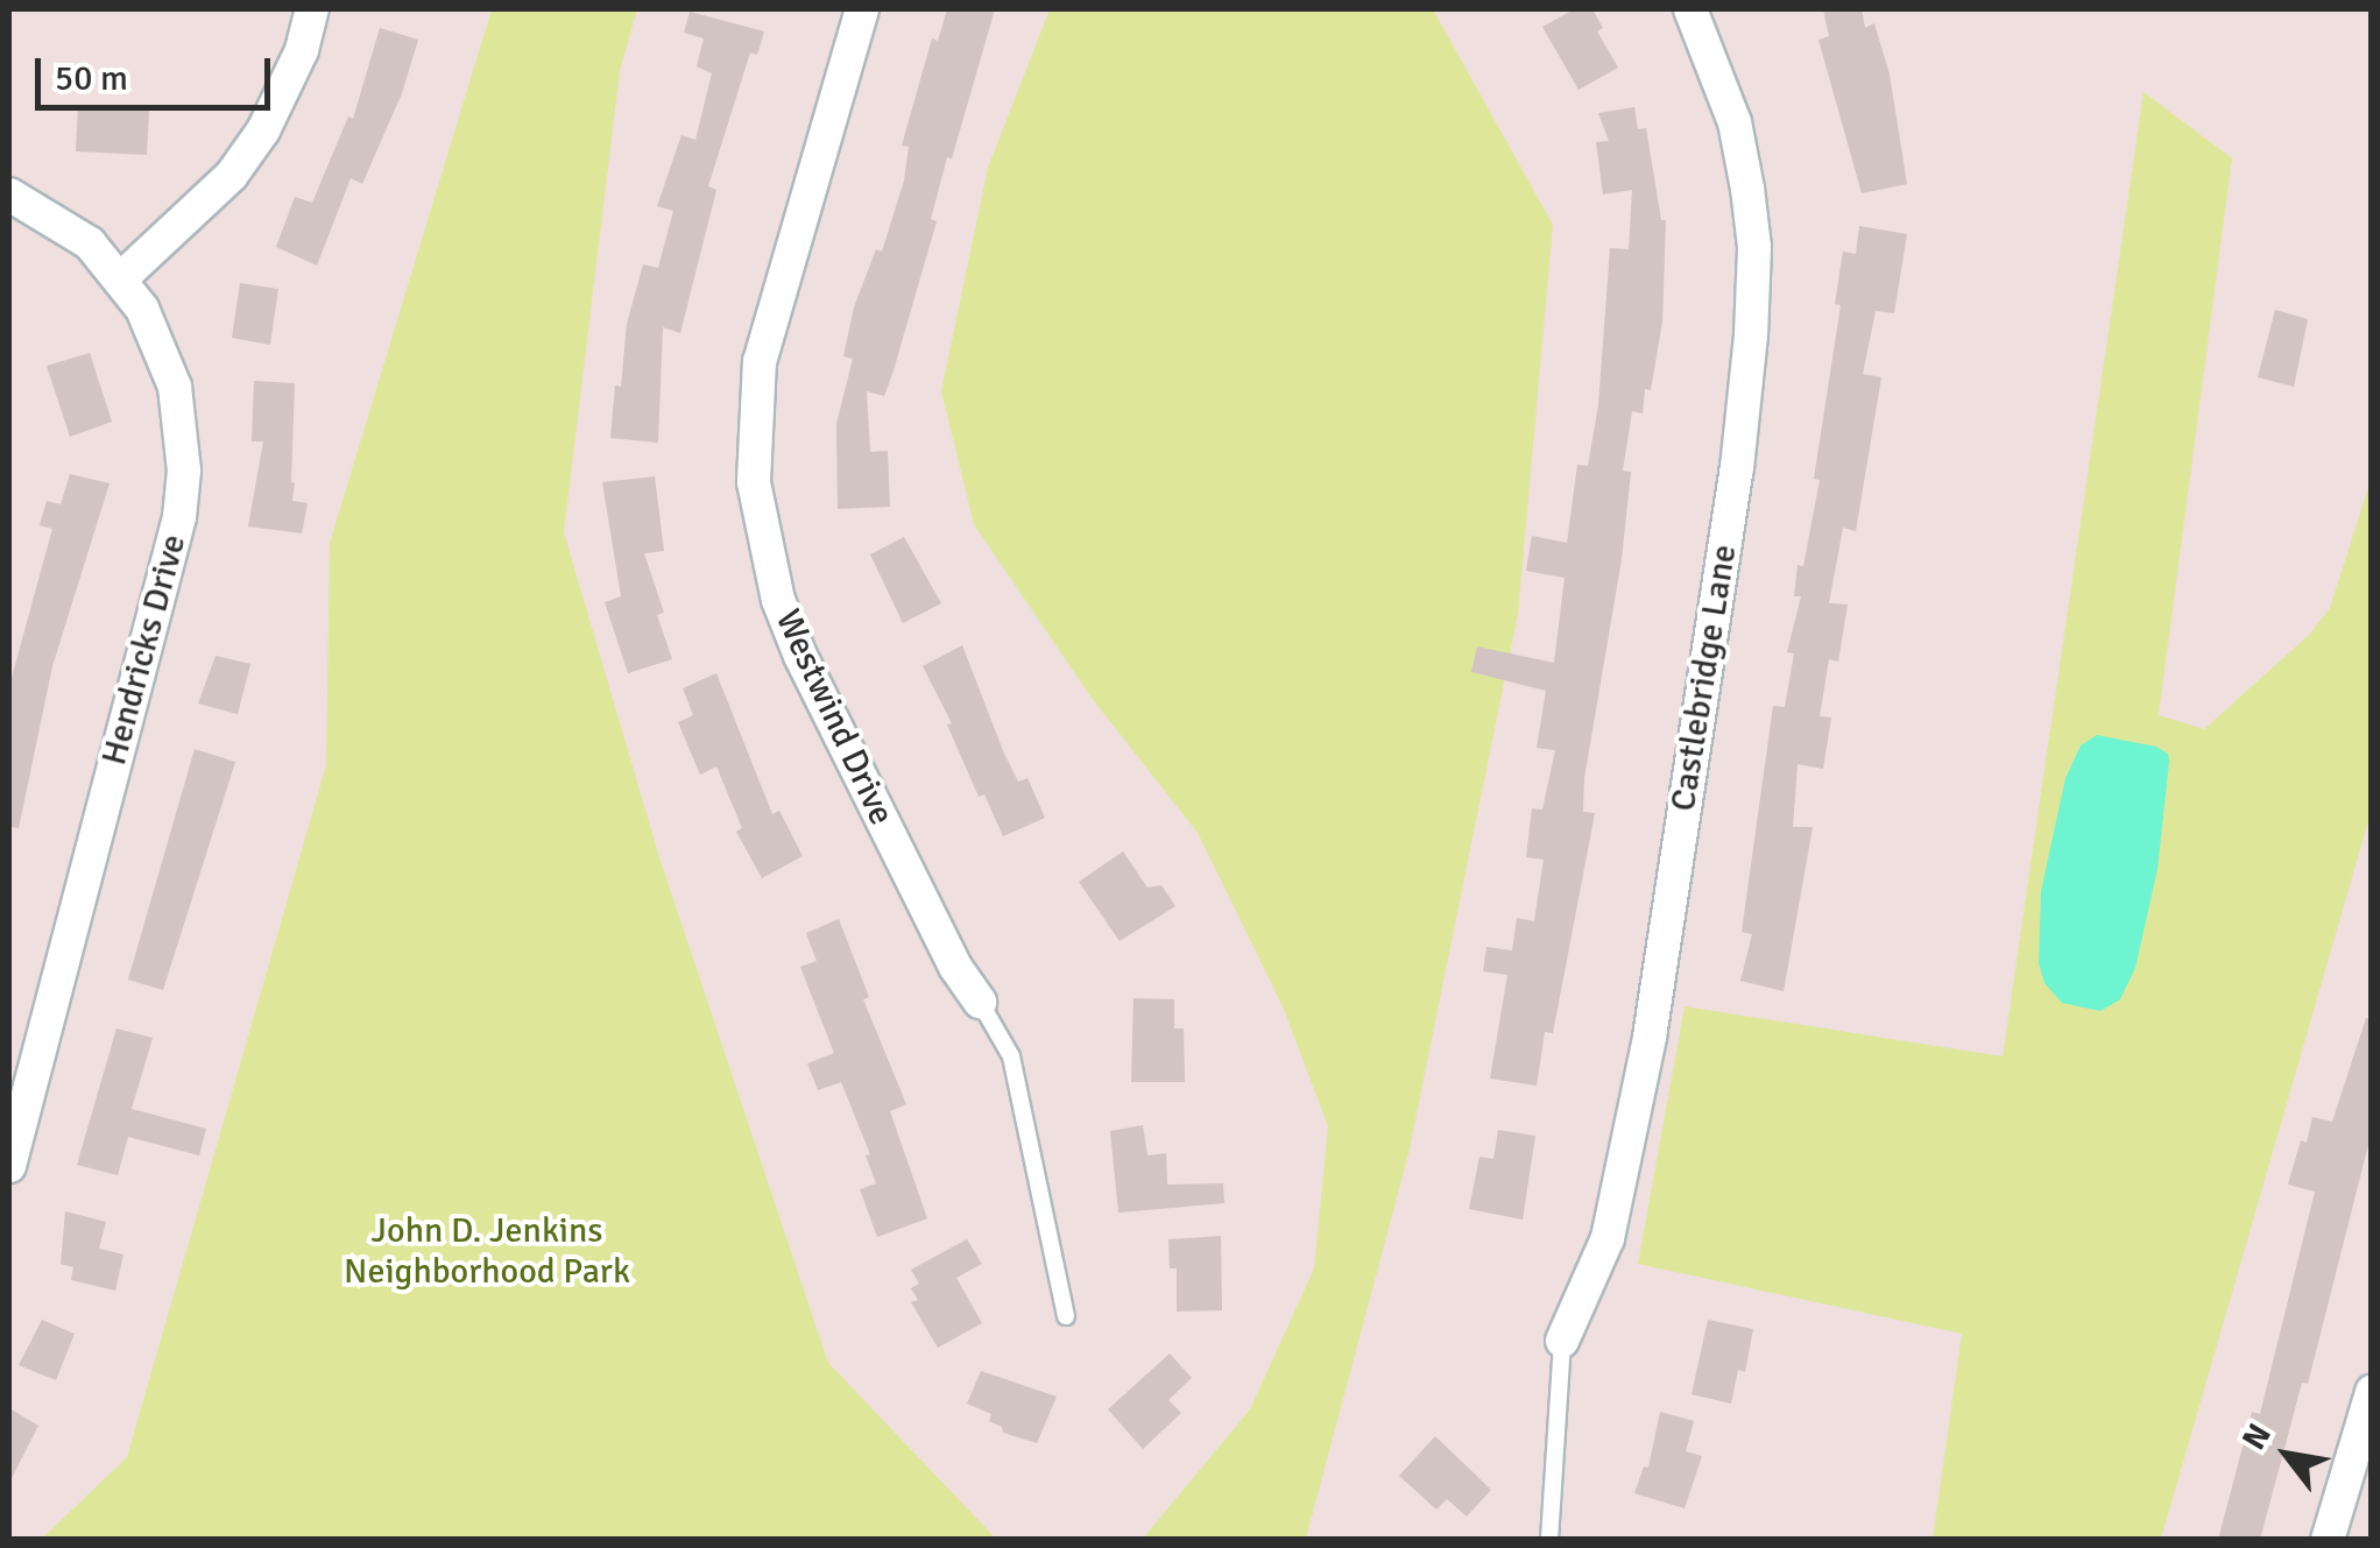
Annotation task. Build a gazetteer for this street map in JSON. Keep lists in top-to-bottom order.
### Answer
{
  "streets": {
    "street": ["Hendricks Drive", "Castlebridge Lane", "Westwind Drive"]
  },
  "parks": ["John D. Jenkins Neighborhood Park"],
  "scale_bar": "50 m",
  "north": "top left"
}
